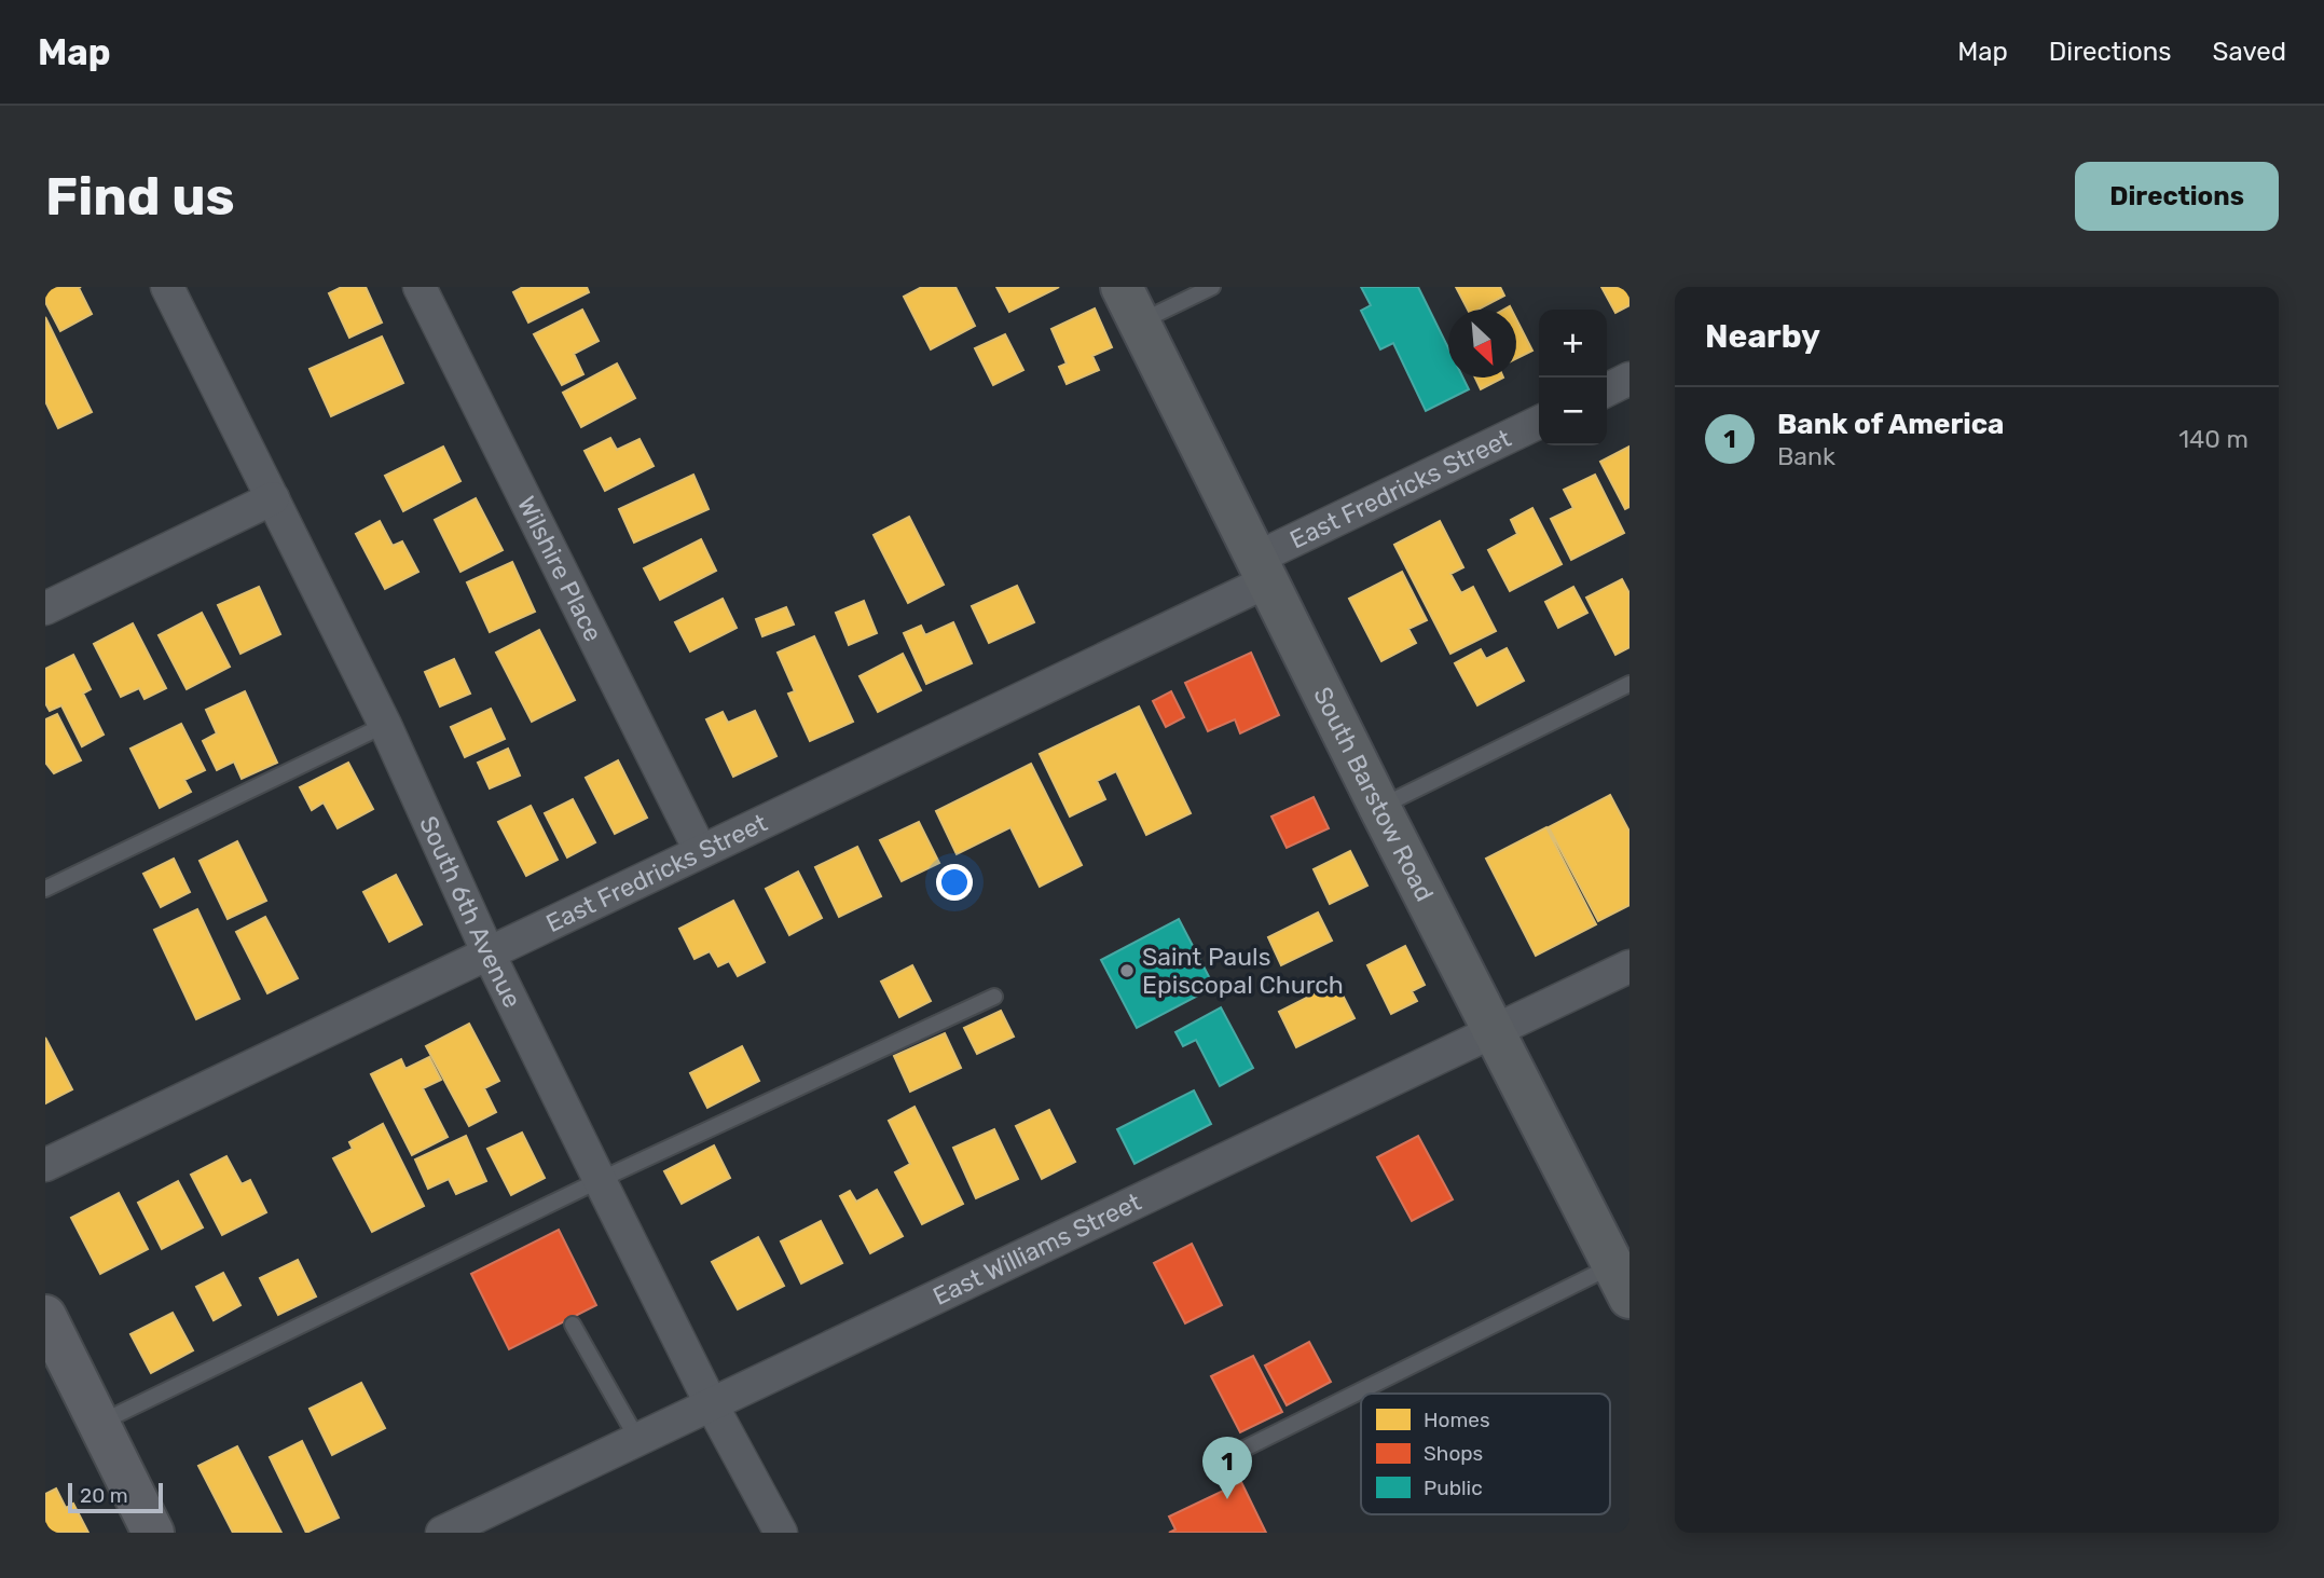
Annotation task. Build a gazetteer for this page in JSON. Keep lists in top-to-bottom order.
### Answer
{
  "streets": {
    "main road": ["South Barstow Road"],
    "street": [
      "East Fredricks Street",
      "Wilshire Place",
      "South 6th Avenue",
      "East Williams Street"
    ]
  },
  "crossings": [
    ["East Fredricks Street", "Wilshire Place"],
    ["East Fredricks Street", "South Barstow Road"],
    ["East Fredricks Street", "South 6th Avenue"],
    ["South Barstow Road", "East Williams Street"],
    ["South 6th Avenue", "East Williams Street"]
  ],
  "places": ["Saint Pauls Episcopal Church"],
  "legend": ["Homes", "Shops", "Public"],
  "scale_bar": "20 m",
  "north": "bottom right",
  "page": {
    "header": "Map",
    "nav": ["Map", "Directions", "Saved"],
    "buttons": "Directions",
    "title": "Find us",
    "heading": "Nearby",
    "map_buttons": ["+", "−"],
    "list": [
      {
        "mark": "1",
        "name": "Bank of America",
        "note": "Bank",
        "value": "140 m"
      }
    ],
    "pins": "1",
    "scale": "20 m"
  }
}
